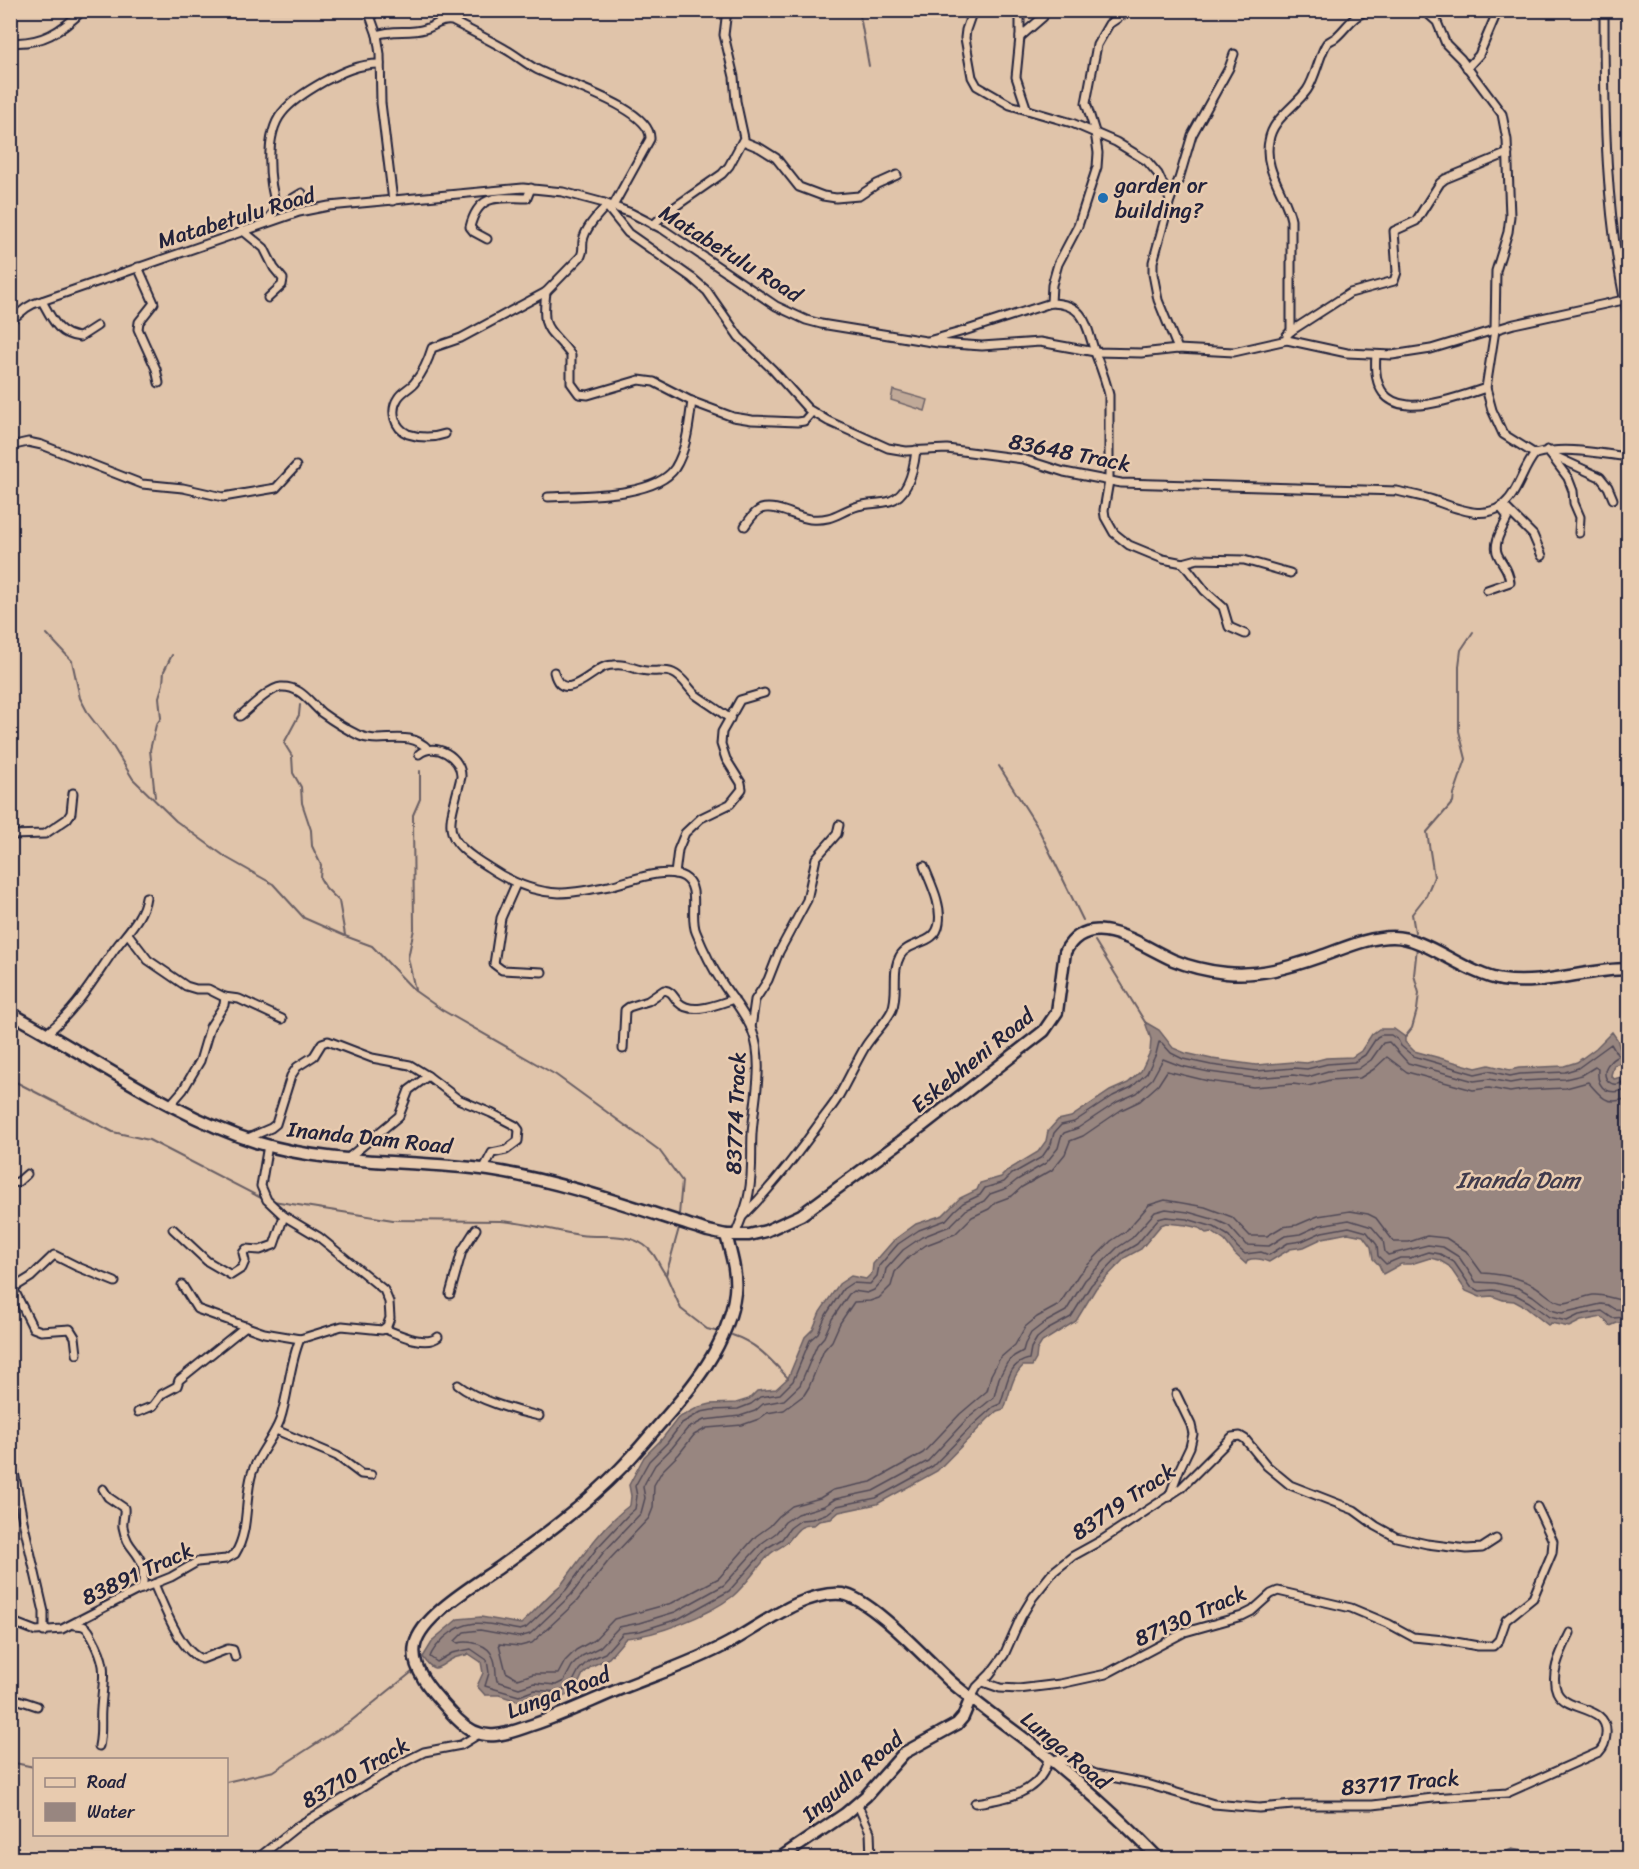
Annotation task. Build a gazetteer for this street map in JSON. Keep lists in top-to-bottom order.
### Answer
{
  "streets": {
    "street": [
      "Matabetulu Road",
      "83648 Track",
      "Eskebheni Road",
      "83774 Track",
      "Inanda Dam Road",
      "83719 Track",
      "83891 Track",
      "87130 Track",
      "Lunga Road",
      "83710 Track",
      "Ingudla Road",
      "83717 Track"
    ]
  },
  "crossings": [
    ["Matabetulu Road", "83648 Track"],
    ["Eskebheni Road", "Inanda Dam Road"],
    ["83774 Track", "Inanda Dam Road"],
    ["83719 Track", "87130 Track"],
    ["83719 Track", "Lunga Road"],
    ["83719 Track", "Ingudla Road"],
    ["Lunga Road", "83710 Track"],
    ["Lunga Road", "Ingudla Road"],
    ["Lunga Road", "83717 Track"]
  ],
  "water": ["Inanda Dam"],
  "places": ["garden or building?"],
  "legend": ["Road", "Water"]
}
